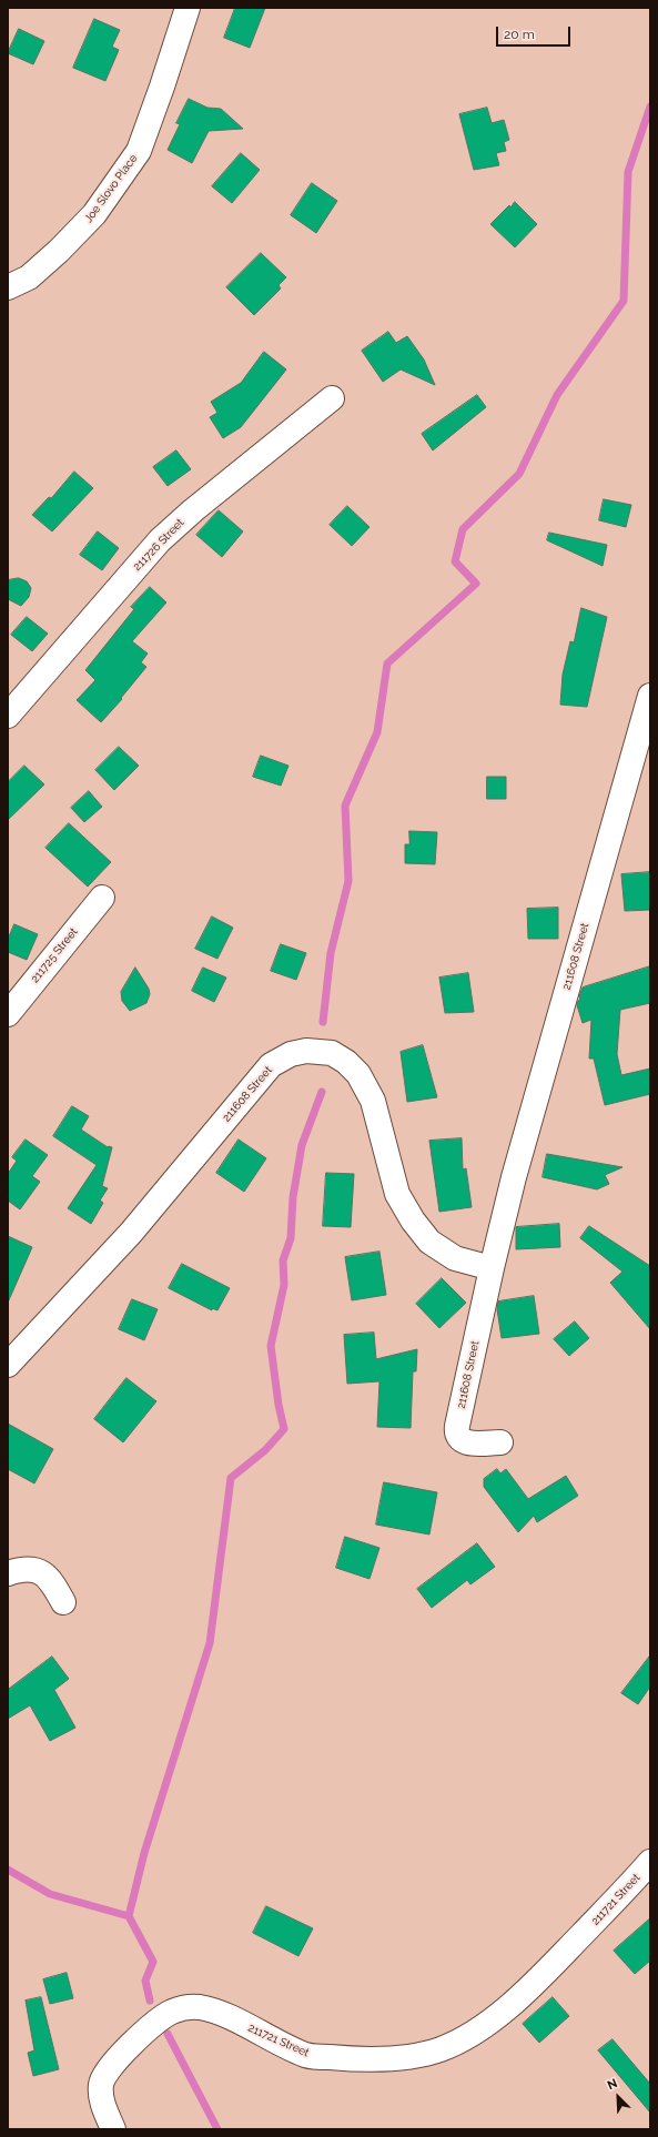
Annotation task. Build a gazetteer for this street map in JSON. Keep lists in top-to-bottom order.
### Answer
{
  "streets": {
    "street": [
      "Joe Slovo Place",
      "211726 Street",
      "211725 Street",
      "211608 Street",
      "211721 Street"
    ]
  },
  "scale_bar": "20 m",
  "north": "top left"
}
